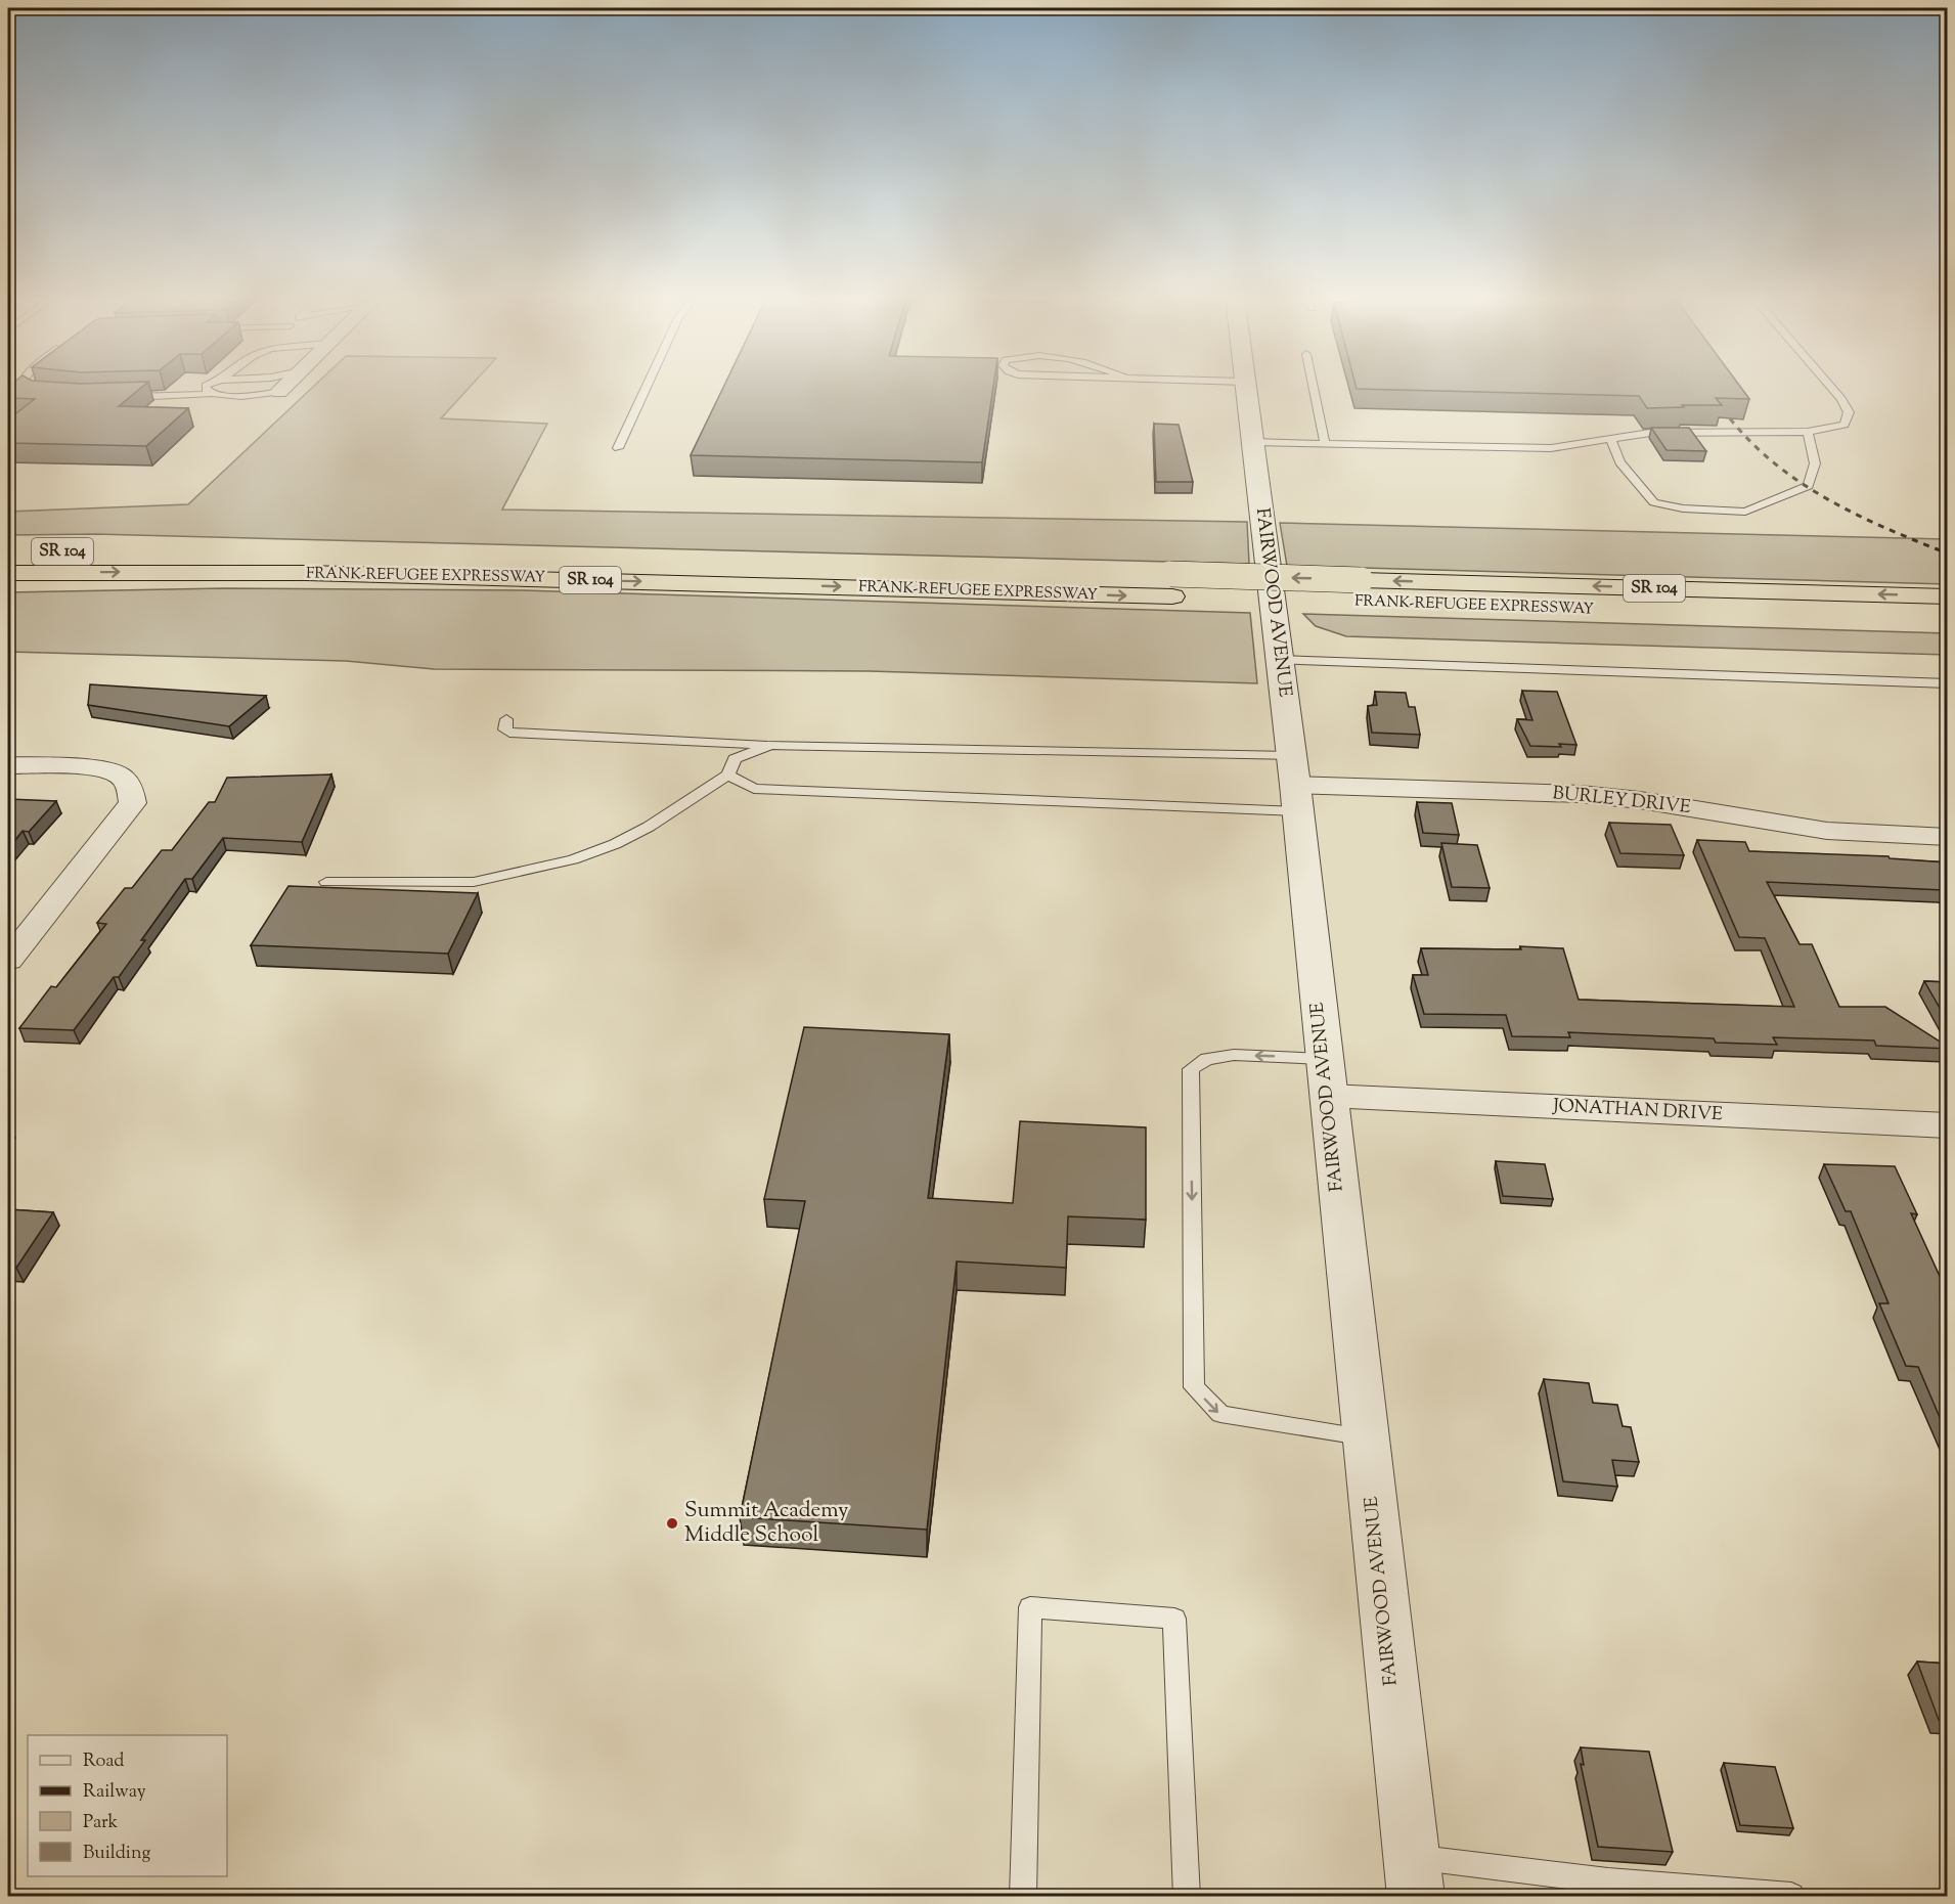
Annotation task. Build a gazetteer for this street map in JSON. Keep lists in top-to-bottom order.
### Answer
{
  "streets": {
    "highway": ["SR 104", "FRANK-REFUGEE EXPRESSWAY"],
    "street": ["FAIRWOOD AVENUE", "BURLEY DRIVE", "JONATHAN DRIVE"]
  },
  "crossings": [
    ["FAIRWOOD AVENUE", "BURLEY DRIVE"],
    ["FAIRWOOD AVENUE", "JONATHAN DRIVE"]
  ],
  "places": ["Summit Academy Middle School"],
  "legend": [
    "Road",
    "Railway",
    "Park",
    "Building"
  ]
}
